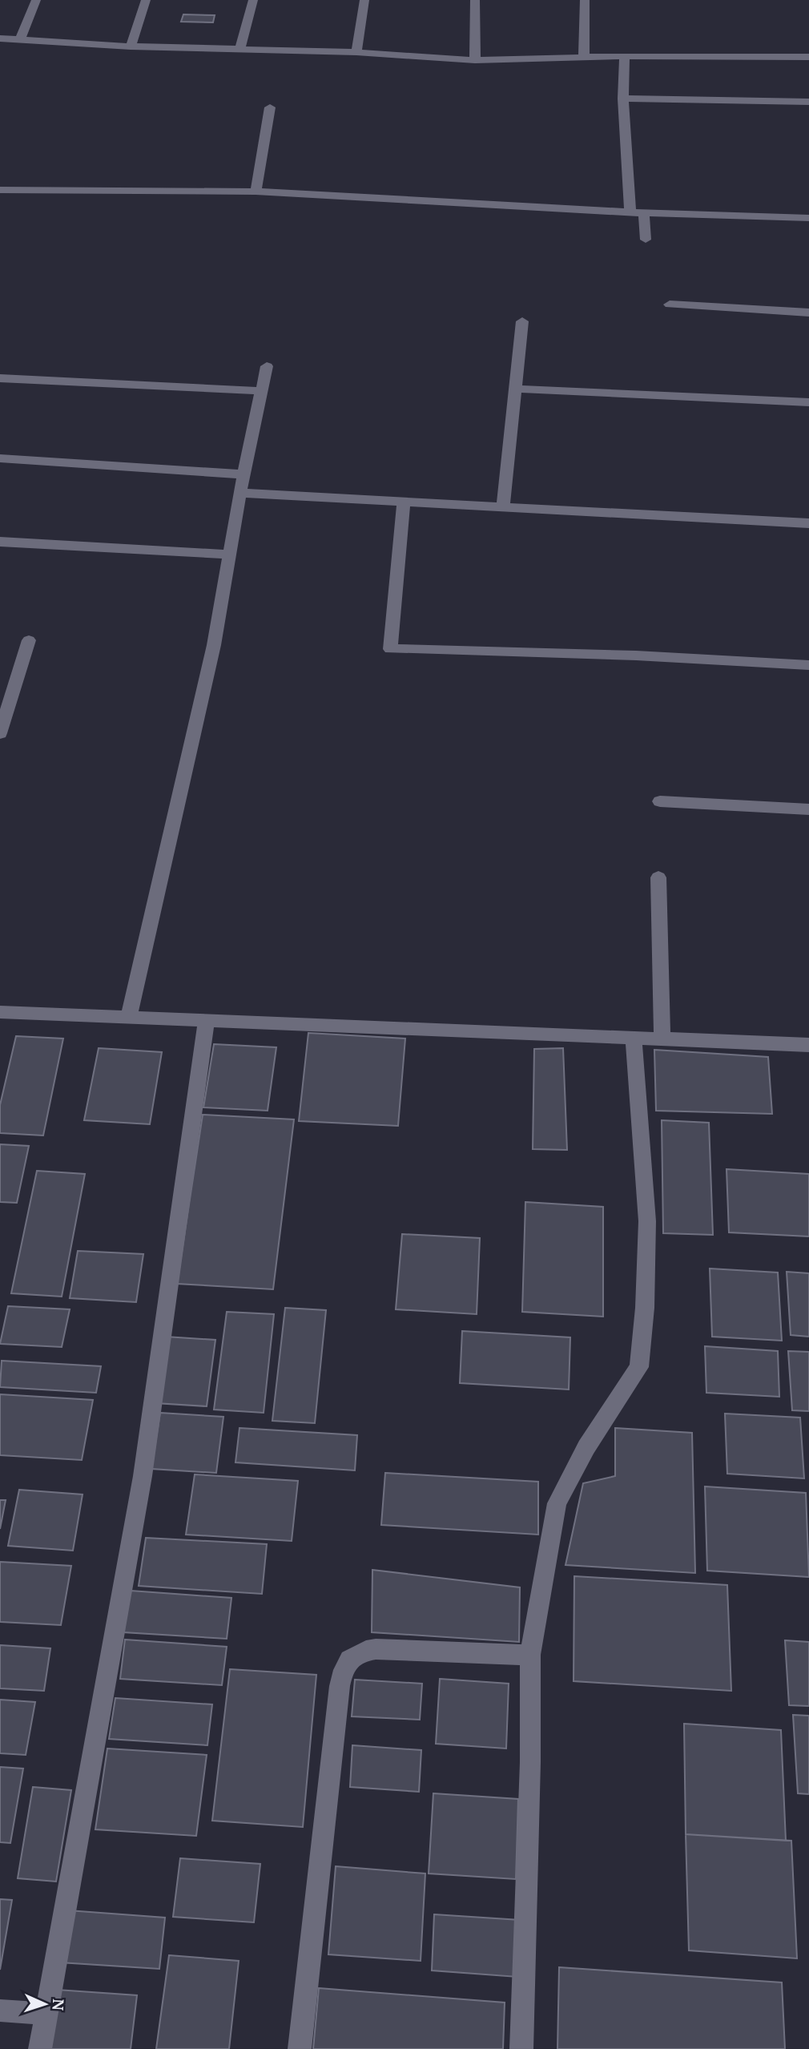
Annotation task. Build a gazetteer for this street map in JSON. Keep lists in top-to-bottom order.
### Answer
{
  "north": "right"
}
